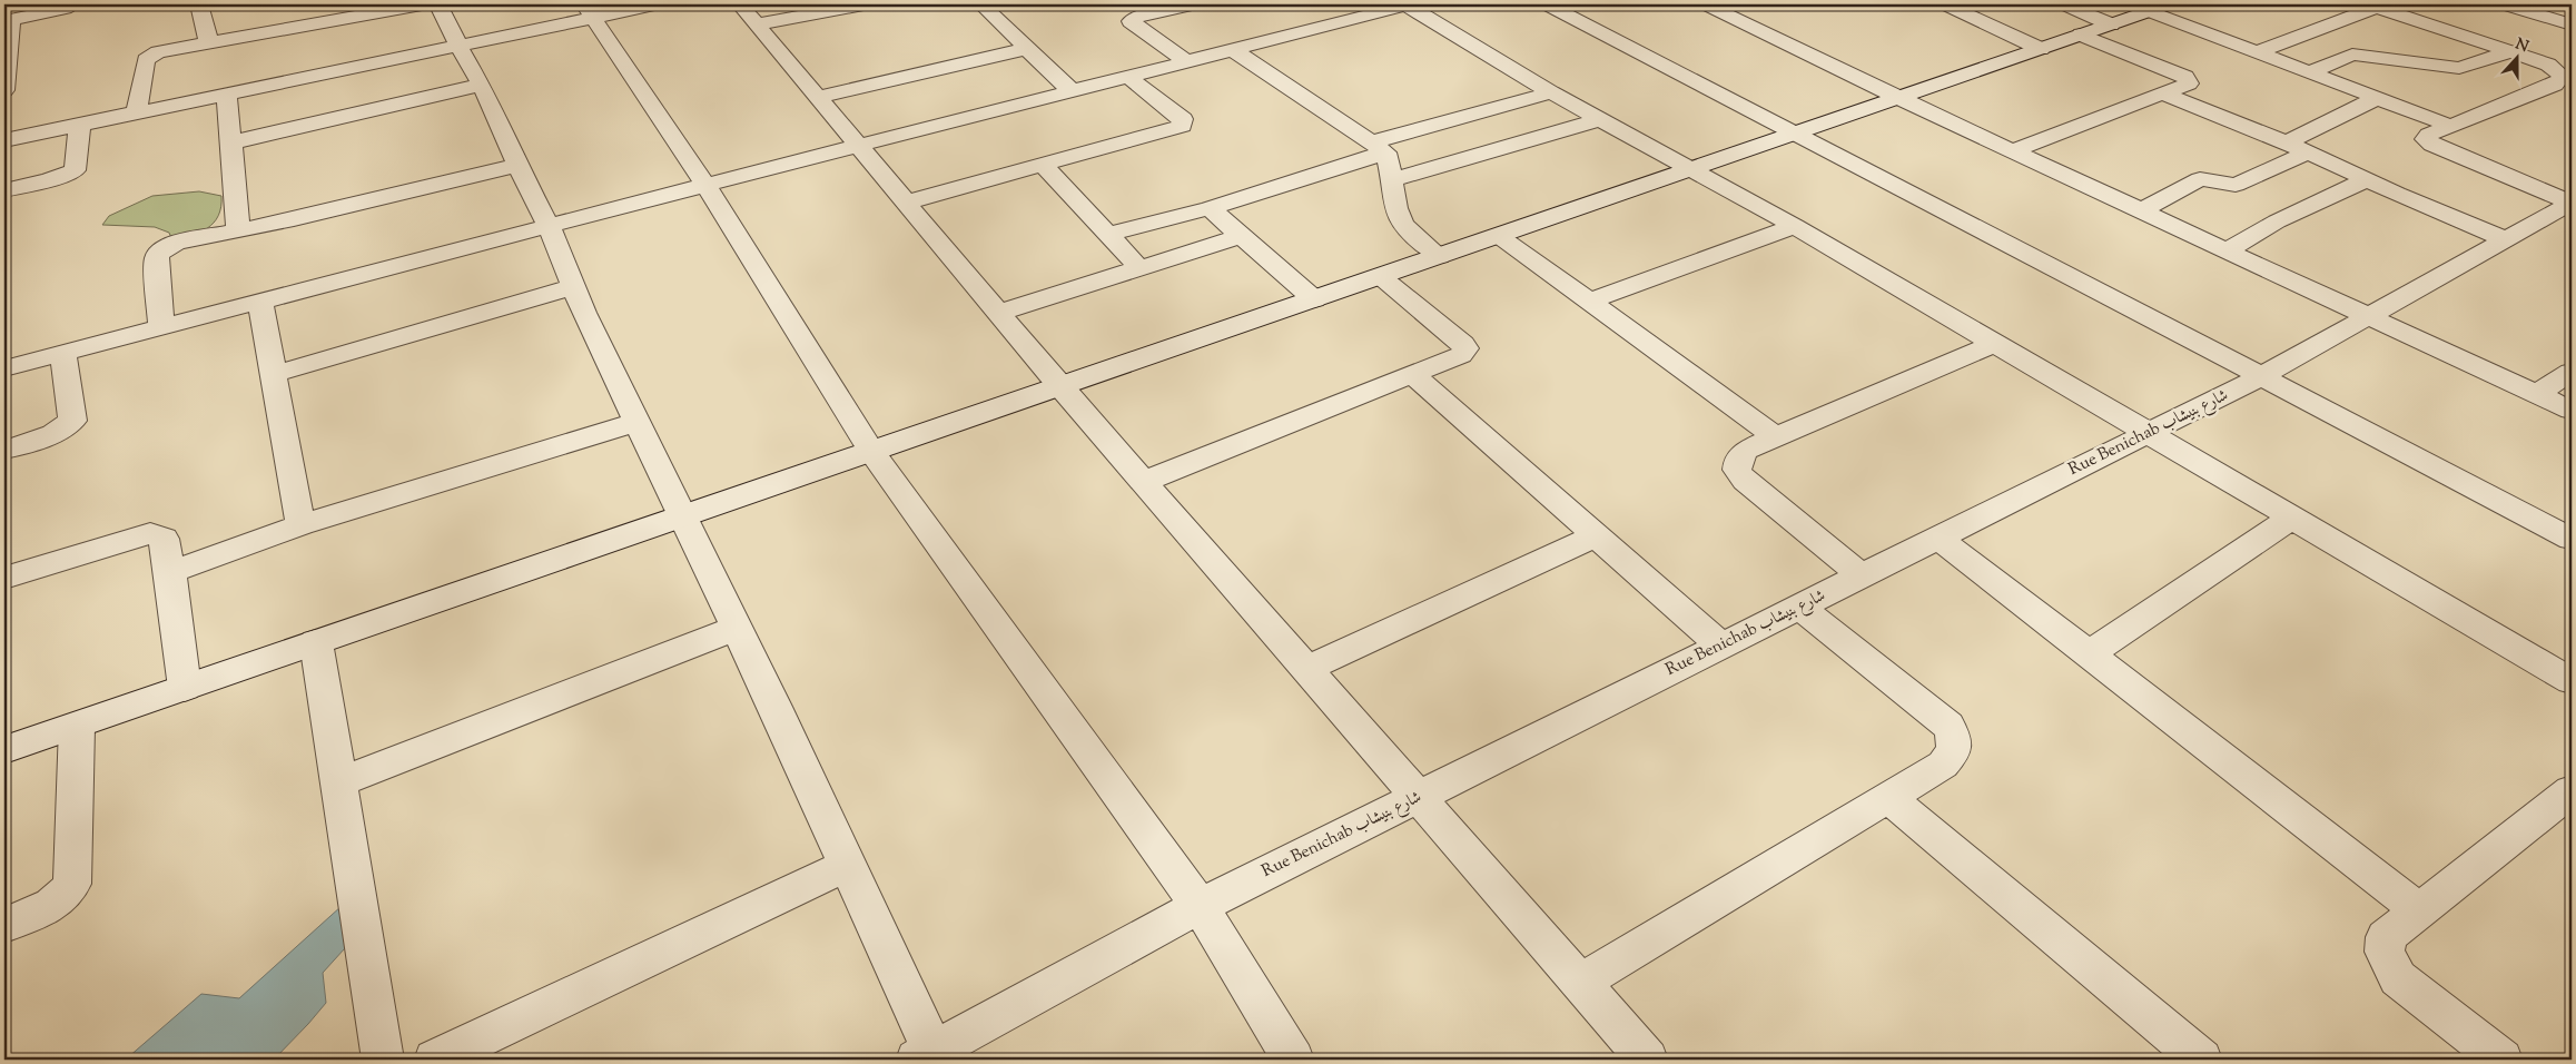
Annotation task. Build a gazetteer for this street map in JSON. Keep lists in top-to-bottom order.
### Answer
{
  "streets": {
    "street": ["Rue Benichab شارع بنيشاب"]
  },
  "north": "top"
}
